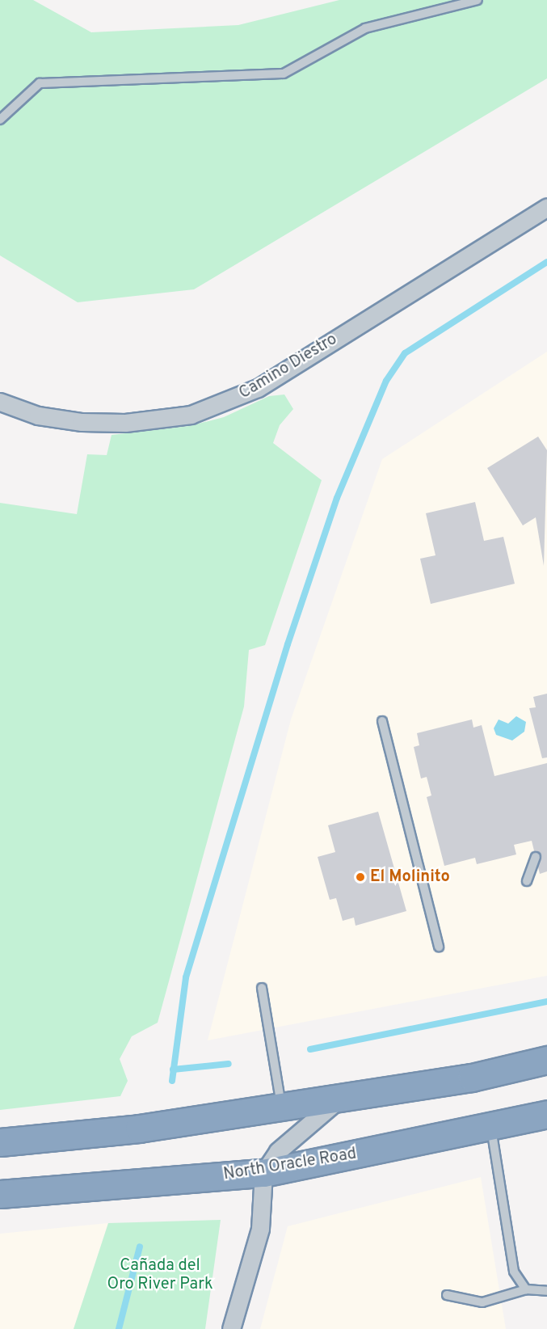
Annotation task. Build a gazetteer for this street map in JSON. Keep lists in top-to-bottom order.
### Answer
{
  "streets": {
    "highway": ["North Oracle Road"],
    "street": ["Camino Diestro"]
  },
  "parks": ["Cañada del Oro River Park"],
  "places": ["El Molinito"]
}
